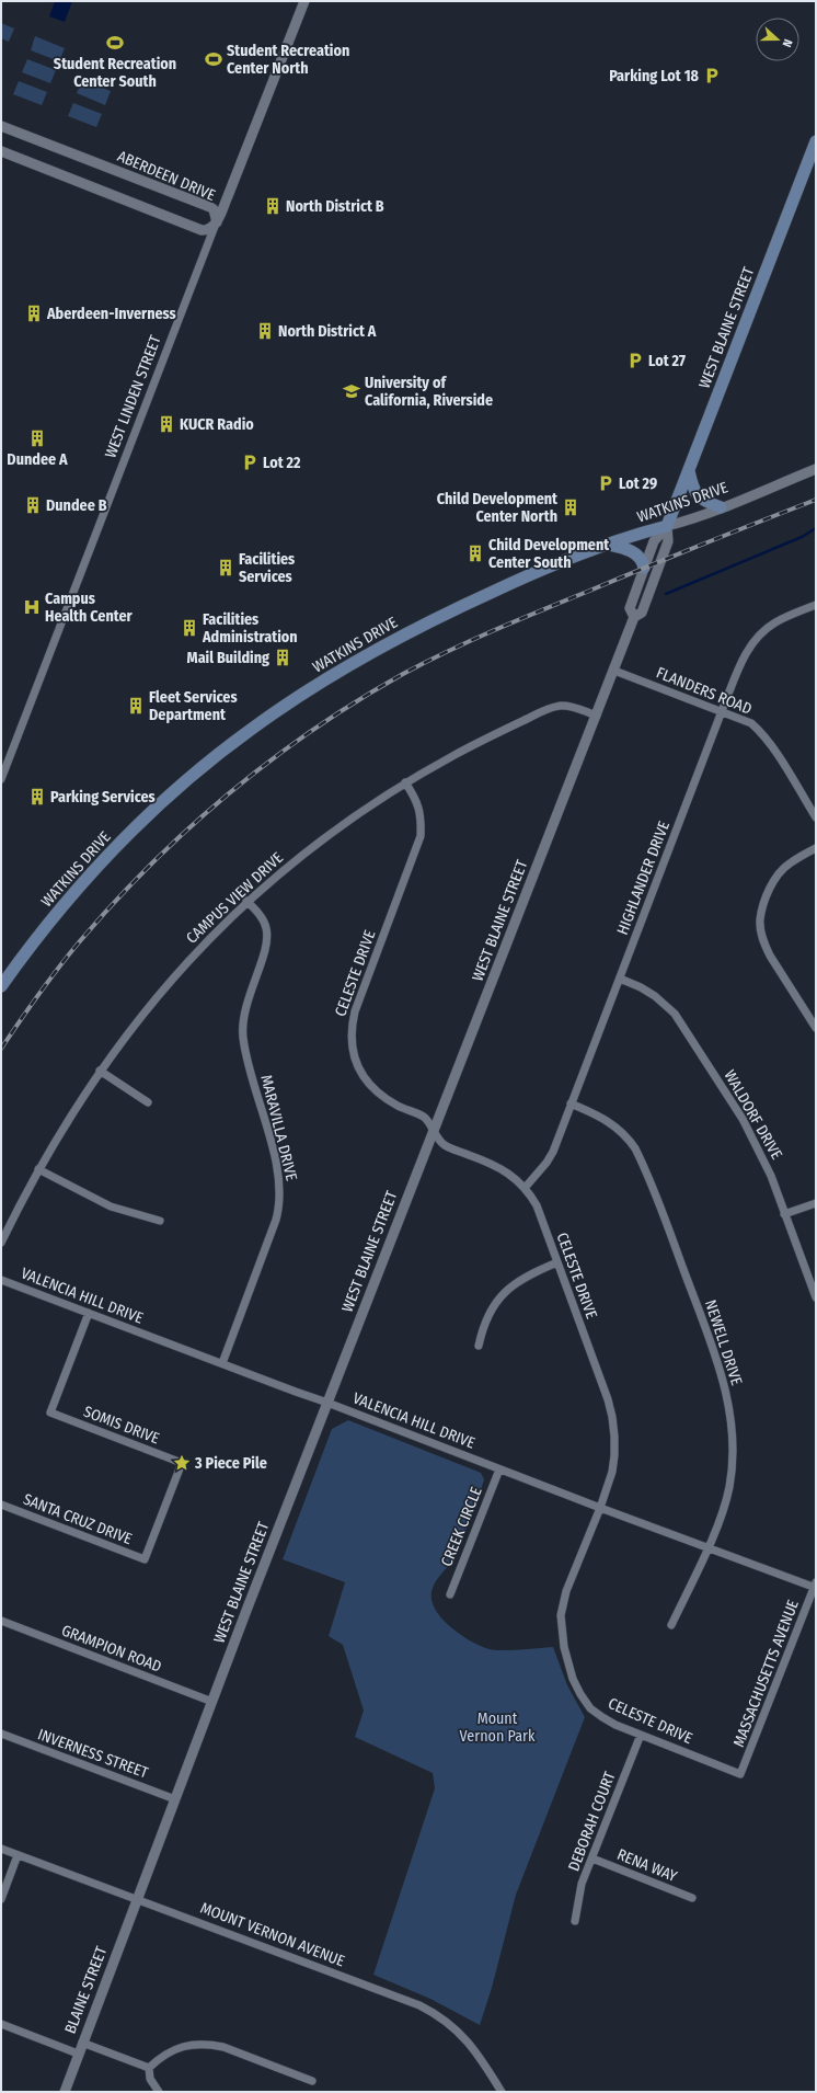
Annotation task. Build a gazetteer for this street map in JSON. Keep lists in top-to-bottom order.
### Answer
{
  "streets": {
    "main road": ["WEST BLAINE STREET", "WATKINS DRIVE"],
    "street": [
      "ABERDEEN DRIVE",
      "WEST LINDEN STREET",
      "FLANDERS ROAD",
      "HIGHLANDER DRIVE",
      "CAMPUS VIEW DRIVE",
      "CELESTE DRIVE",
      "WALDORF DRIVE",
      "MARAVILLA DRIVE",
      "VALENCIA HILL DRIVE",
      "NEWELL DRIVE",
      "SOMIS DRIVE",
      "SANTA CRUZ DRIVE",
      "CREEK CIRCLE",
      "GRAMPION ROAD",
      "MASSACHUSETTS AVENUE",
      "INVERNESS STREET",
      "DEBORAH COURT",
      "RENA WAY",
      "MOUNT VERNON AVENUE",
      "BLAINE STREET"
    ]
  },
  "crossings": [
    ["ABERDEEN DRIVE", "WEST LINDEN STREET"],
    ["WEST BLAINE STREET", "WATKINS DRIVE"],
    ["WEST BLAINE STREET", "FLANDERS ROAD"],
    ["WEST BLAINE STREET", "CAMPUS VIEW DRIVE"],
    ["WEST BLAINE STREET", "CELESTE DRIVE"],
    ["WEST BLAINE STREET", "VALENCIA HILL DRIVE"],
    ["WEST BLAINE STREET", "GRAMPION ROAD"],
    ["WEST BLAINE STREET", "INVERNESS STREET"],
    ["WEST BLAINE STREET", "MOUNT VERNON AVENUE"],
    ["WEST BLAINE STREET", "BLAINE STREET"],
    ["FLANDERS ROAD", "HIGHLANDER DRIVE"],
    ["HIGHLANDER DRIVE", "CELESTE DRIVE"],
    ["HIGHLANDER DRIVE", "WALDORF DRIVE"],
    ["HIGHLANDER DRIVE", "NEWELL DRIVE"],
    ["CAMPUS VIEW DRIVE", "CELESTE DRIVE"],
    ["CAMPUS VIEW DRIVE", "MARAVILLA DRIVE"],
    ["CELESTE DRIVE", "VALENCIA HILL DRIVE"],
    ["CELESTE DRIVE", "MASSACHUSETTS AVENUE"],
    ["CELESTE DRIVE", "DEBORAH COURT"],
    ["MARAVILLA DRIVE", "VALENCIA HILL DRIVE"],
    ["VALENCIA HILL DRIVE", "NEWELL DRIVE"],
    ["VALENCIA HILL DRIVE", "SOMIS DRIVE"],
    ["VALENCIA HILL DRIVE", "CREEK CIRCLE"],
    ["VALENCIA HILL DRIVE", "MASSACHUSETTS AVENUE"],
    ["SOMIS DRIVE", "SANTA CRUZ DRIVE"],
    ["DEBORAH COURT", "RENA WAY"],
    ["MOUNT VERNON AVENUE", "BLAINE STREET"]
  ],
  "parks": ["Mount Vernon Park"],
  "places": {
    "sports": ["Student Recreation Center South", "Student Recreation Center North"],
    "parking": [
      "Parking Lot 18",
      "Lot 27",
      "Lot 22",
      "Lot 29"
    ],
    "building": [
      "North District B",
      "Aberdeen-Inverness",
      "North District A",
      "KUCR Radio",
      "Dundee A",
      "Dundee B",
      "Child Development Center North",
      "Child Development Center South",
      "Facilities Services",
      "Facilities Administration",
      "Mail Building",
      "Fleet Services Department",
      "Parking Services"
    ],
    "school or university": ["University of California, Riverside"],
    "hospital": ["Campus Health Center"],
    "place": ["3 Piece Pile"]
  },
  "north": "right"
}
